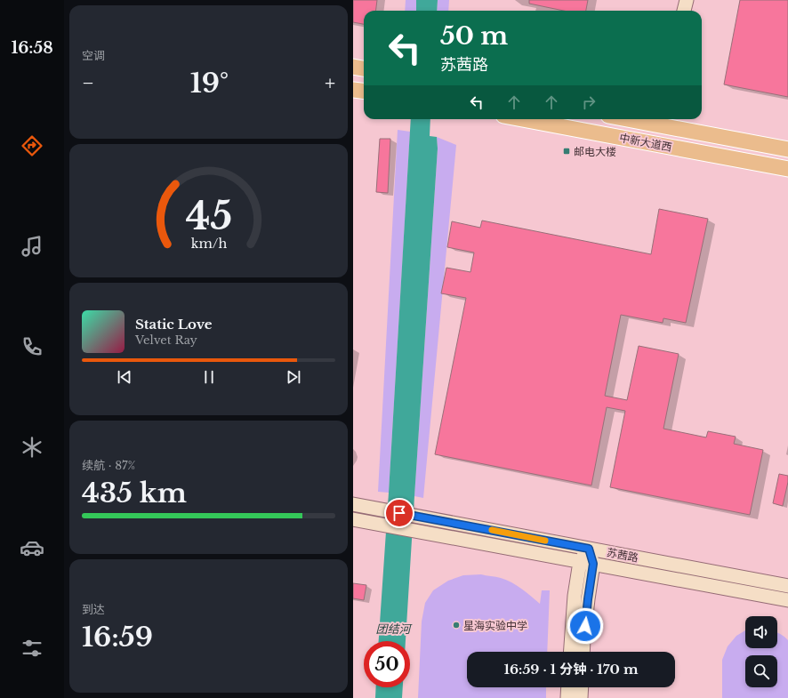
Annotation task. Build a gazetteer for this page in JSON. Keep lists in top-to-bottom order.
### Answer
{
  "streets": {
    "main road": ["中新大道西", "苏茜路"]
  },
  "water": ["团结河"],
  "places": {
    "transit": ["邮电大楼"],
    "other": ["星海实验中学"]
  },
  "page": {
    "tabs": "16:58",
    "tile": [
      "空调",
      ["续航 · 87%", "435 km"],
      ["到达", "16:59"]
    ],
    "turn": ["50 m", "苏茜路"],
    "heat": ["−", "19°", "+"],
    "song": ["Static Love", "Velvet Ray"],
    "limit": "50",
    "trip": "16:59 · 1 分钟 · 170 m",
    "gauge": ["45", "km/h"]
  }
}
